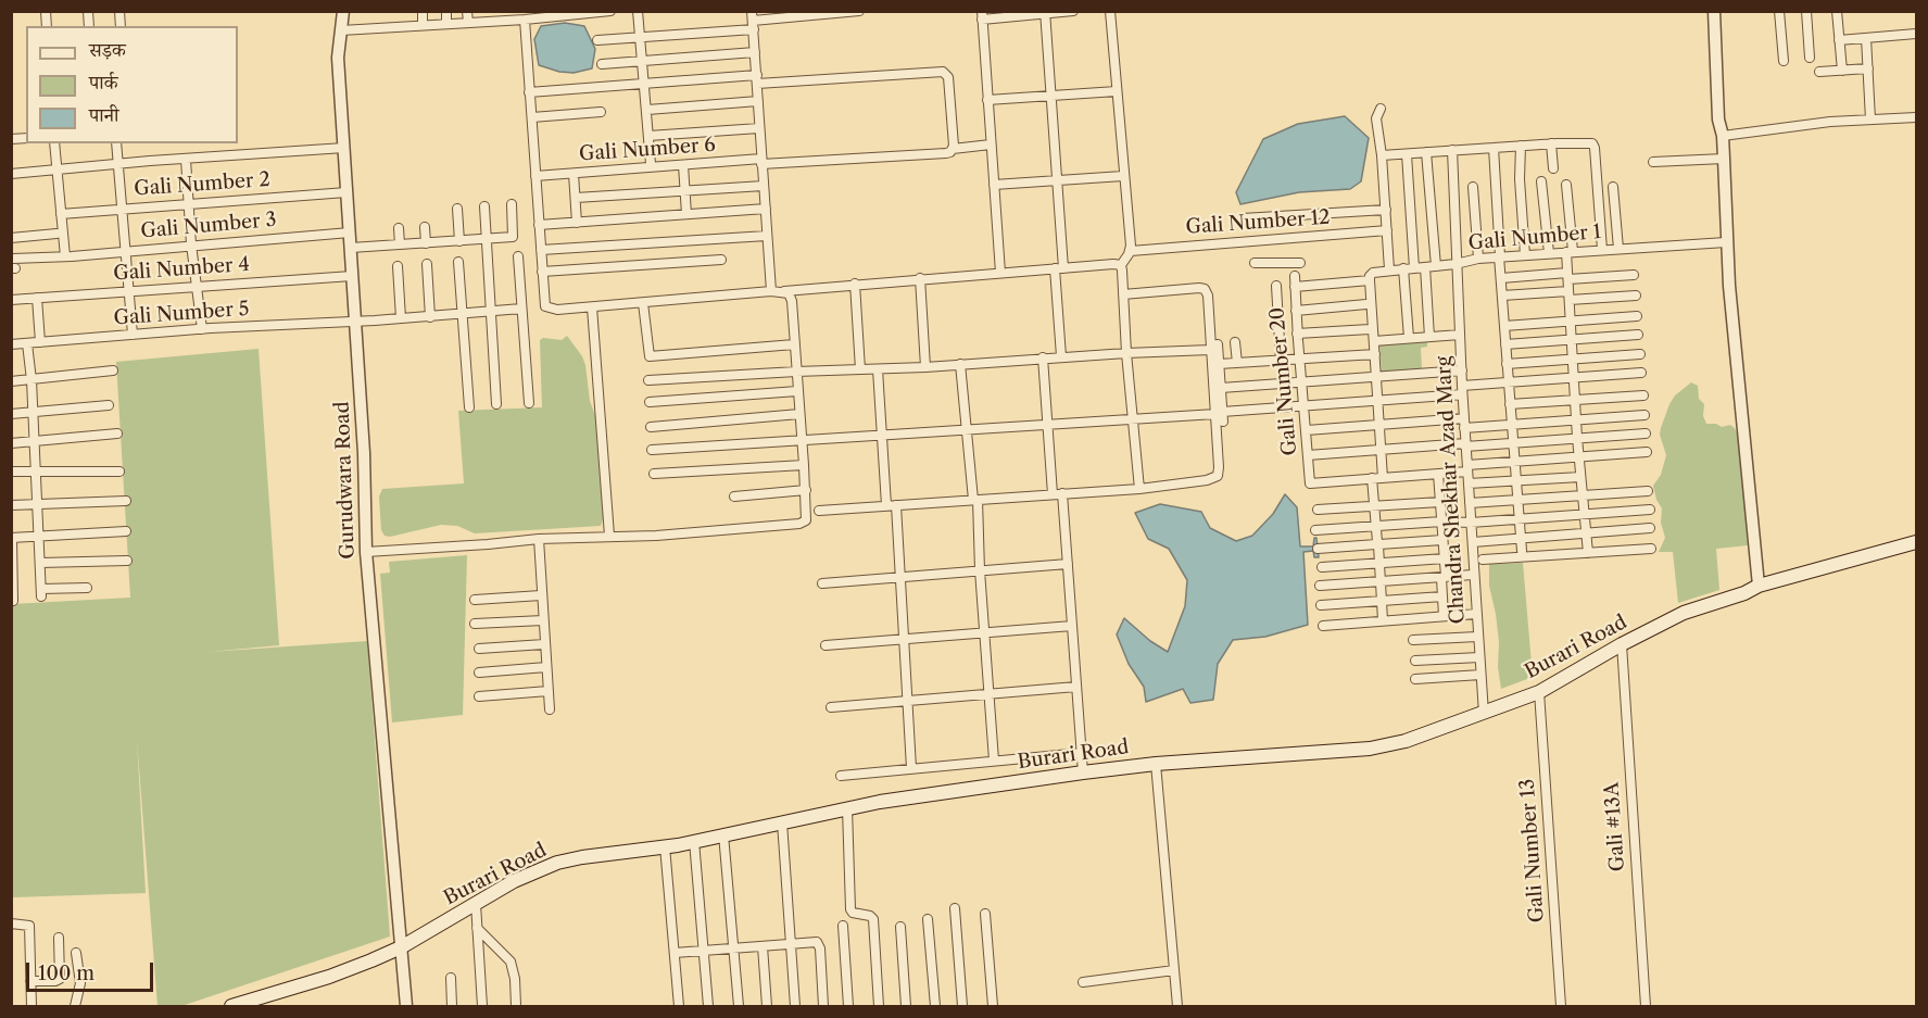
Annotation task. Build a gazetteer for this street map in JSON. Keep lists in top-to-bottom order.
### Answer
{
  "streets": {
    "main road": ["Burari Road"],
    "street": [
      "Gali Number 6",
      "Gali Number 2",
      "Gali Number 12",
      "Gali Number 3",
      "Gali Number 1",
      "Gali Number 4",
      "Gali Number 5",
      "Gali Number 20",
      "Gurudwara Road",
      "Chandra Shekhar Azad Marg",
      "Gali #13A",
      "Gali Number 13"
    ]
  },
  "crossings": [
    ["Gali Number 2", "Gurudwara Road"],
    ["Gali Number 3", "Gurudwara Road"],
    ["Gali Number 1", "Chandra Shekhar Azad Marg"],
    ["Gali Number 4", "Gurudwara Road"],
    ["Gali Number 5", "Gurudwara Road"],
    ["Gurudwara Road", "Burari Road"],
    ["Chandra Shekhar Azad Marg", "Burari Road"],
    ["Burari Road", "Gali #13A"],
    ["Burari Road", "Gali Number 13"]
  ],
  "legend": ["सड़क", "पार्क", "पानी"],
  "scale_bar": "100 m"
}
